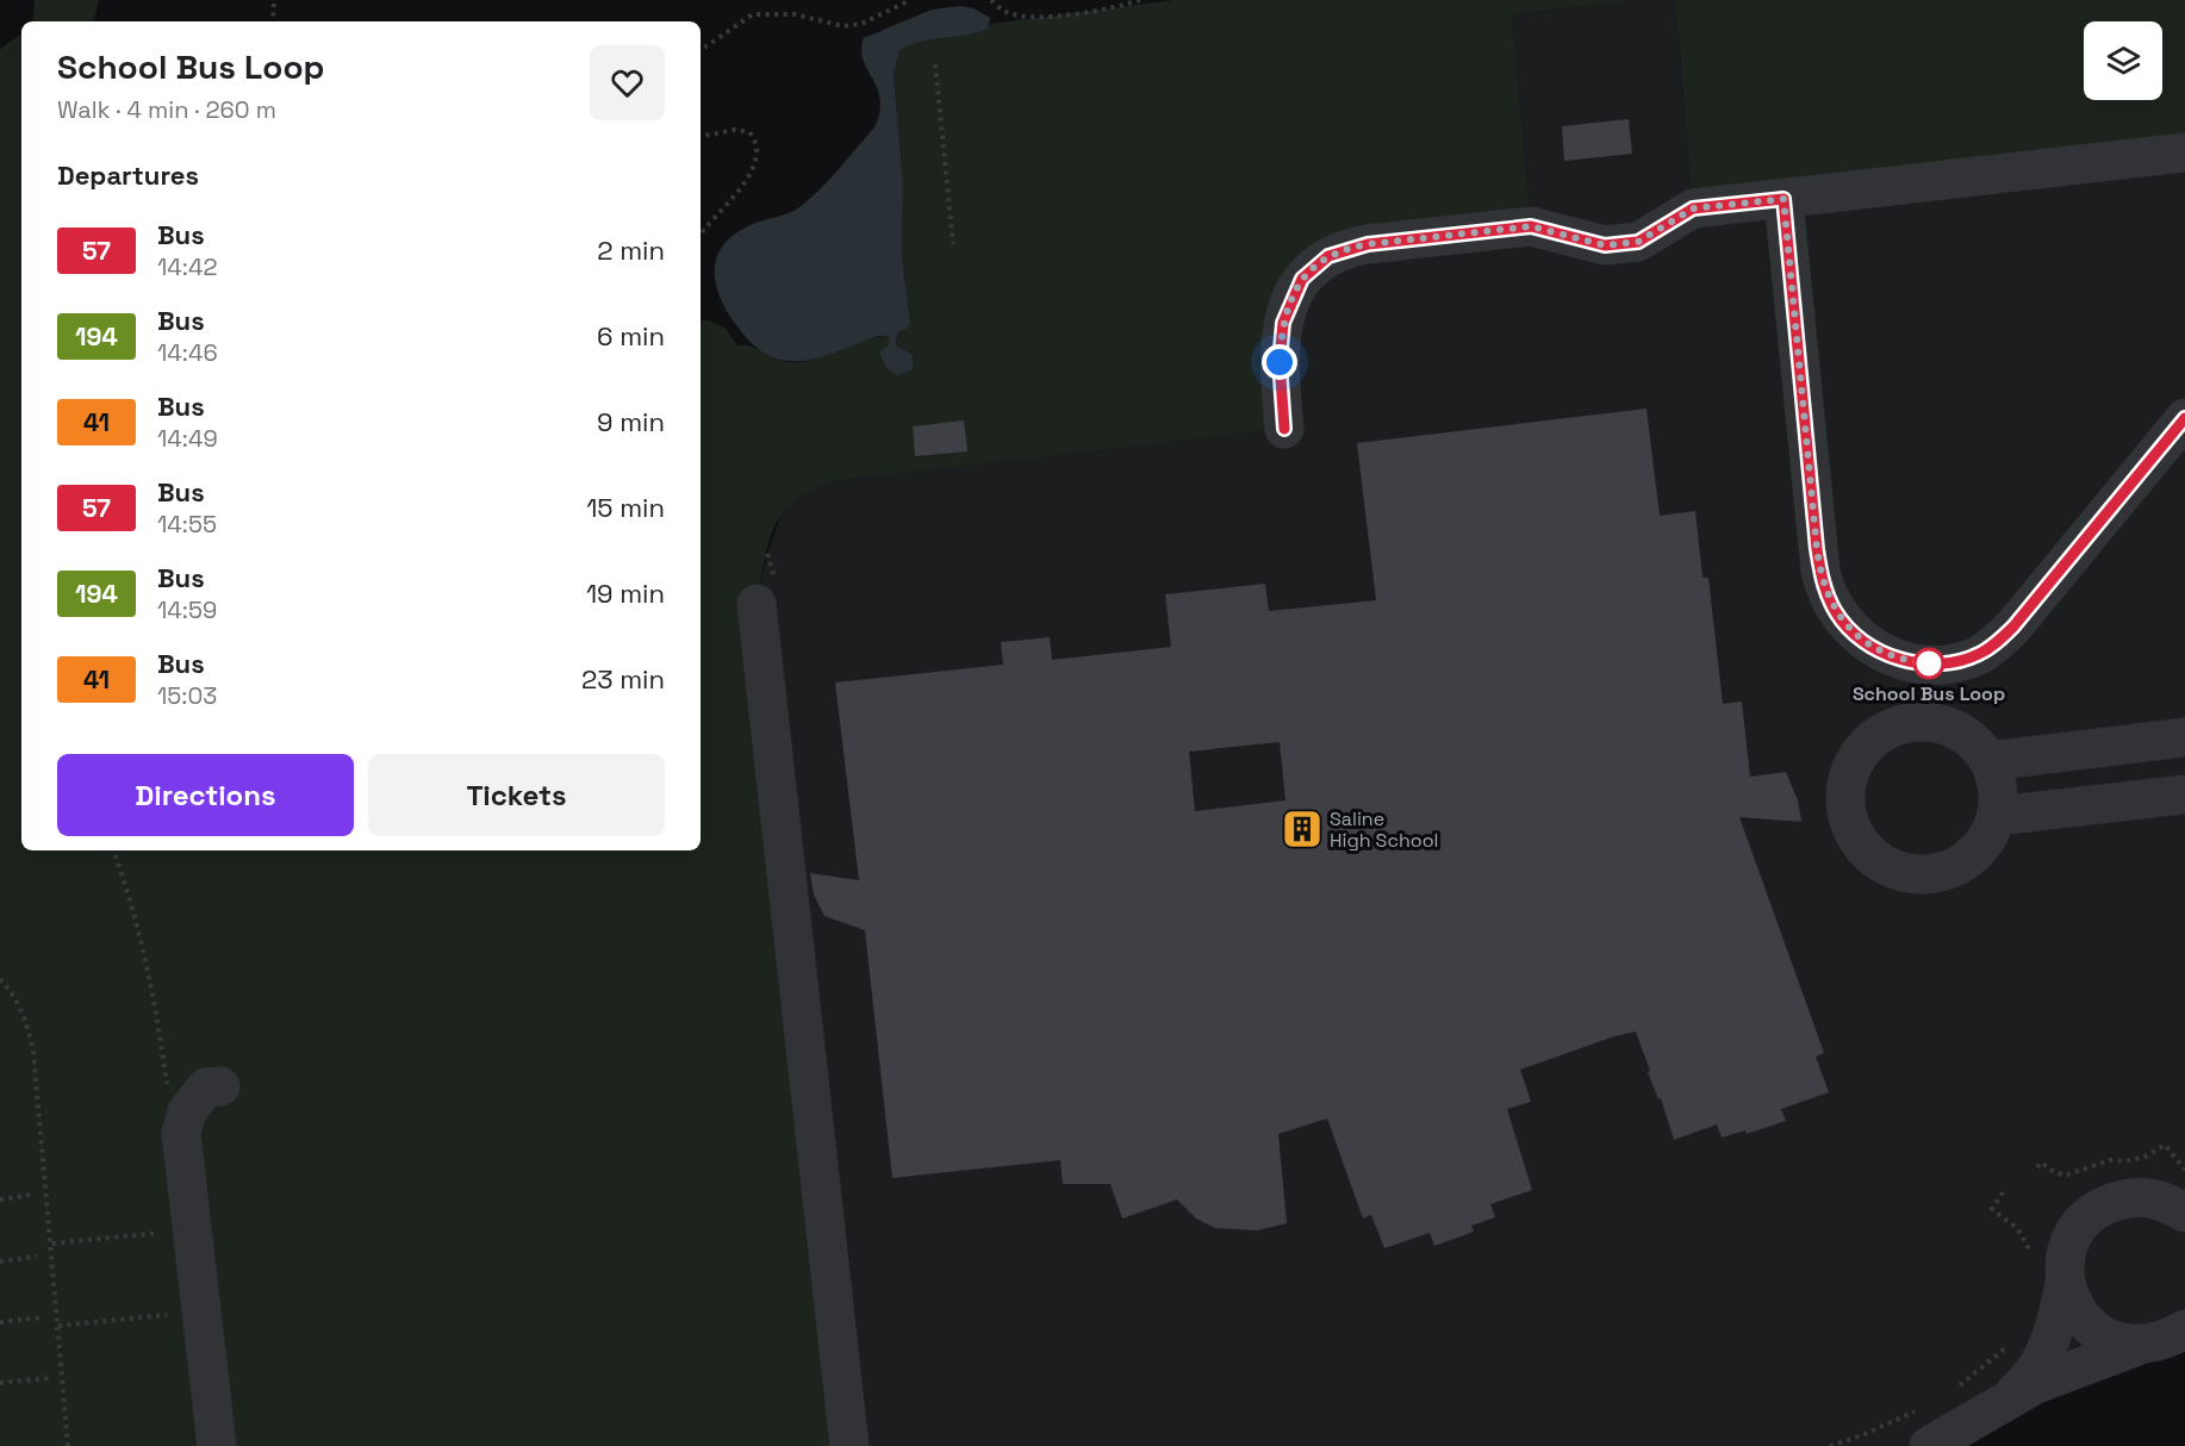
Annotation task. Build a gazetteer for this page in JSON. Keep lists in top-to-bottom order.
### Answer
{
  "places": {
    "other": ["School Bus Loop"],
    "building": ["Saline High School"]
  },
  "lines": ["bus line 57"],
  "page": {
    "heading": [
      ["School Bus Loop", "Walk · 4 min · 260 m"],
      "Departures"
    ],
    "list": [
      {
        "mark": "57",
        "name": "Bus",
        "note": "14:42",
        "value": "2 min"
      },
      {
        "mark": "194",
        "name": "Bus",
        "note": "14:46",
        "value": "6 min"
      },
      {
        "mark": "41",
        "name": "Bus",
        "note": "14:49",
        "value": "9 min"
      },
      {
        "mark": "57",
        "name": "Bus",
        "note": "14:55",
        "value": "15 min"
      },
      {
        "mark": "194",
        "name": "Bus",
        "note": "14:59",
        "value": "19 min"
      },
      {
        "mark": "41",
        "name": "Bus",
        "note": "15:03",
        "value": "23 min"
      }
    ],
    "buttons": ["Directions", "Tickets"]
  }
}
